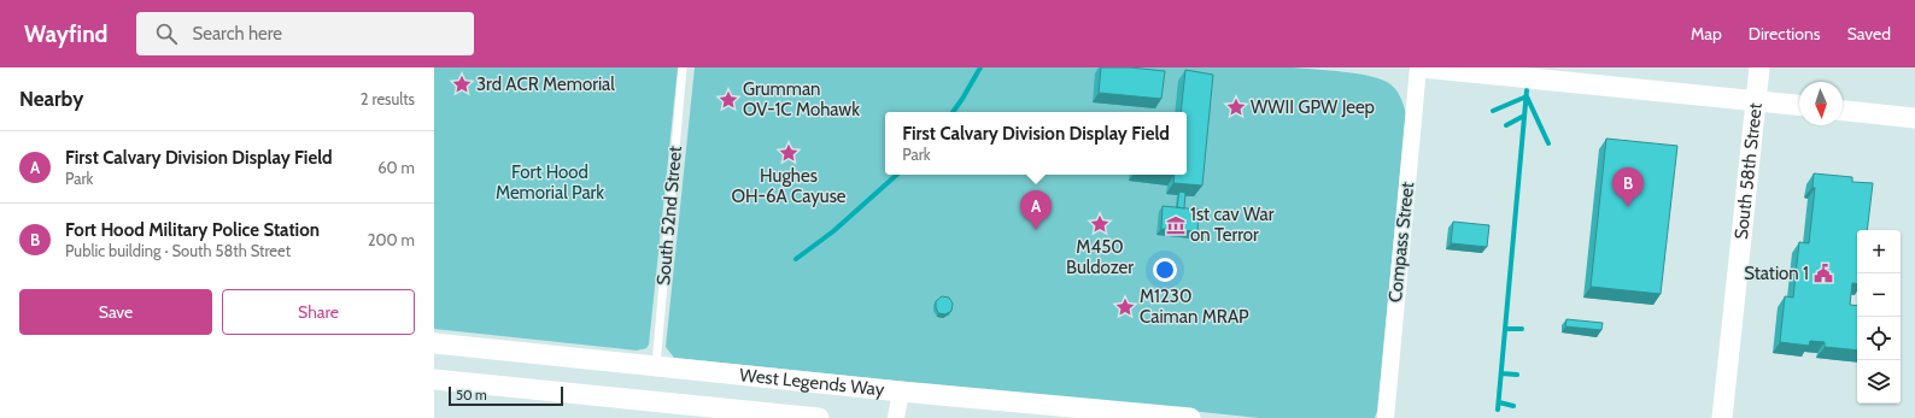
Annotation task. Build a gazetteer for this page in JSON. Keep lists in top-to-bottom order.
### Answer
{
  "streets": {
    "street": ["South 58th Street", "Compass Street", "West Legends Way"],
    "lane": ["South 52nd Street"]
  },
  "crossings": [
    ["South 52nd Street", "West Legends Way"]
  ],
  "parks": ["Fort Hood Memorial Park"],
  "places": {
    "place": [
      "3rd ACR Memorial",
      "Grumman OV-1C Mohawk",
      "WWII GPW Jeep",
      "Hughes OH-6A Cayuse",
      "M450 Buldozer",
      "M1230 Caiman MRAP"
    ],
    "museum": ["1st cav War on Terror"],
    "public building": ["Station 1"]
  },
  "scale_bar": "50 m",
  "north": "bottom",
  "page": {
    "header": "Wayfind",
    "search": "Search here",
    "nav": ["Map", "Directions", "Saved"],
    "heading": ["Nearby", "2 results"],
    "popup": ["First Calvary Division Display Field", "Park"],
    "list": [
      {
        "mark": "A",
        "name": "First Calvary Division Display Field",
        "note": "Park",
        "value": "60 m"
      },
      {
        "mark": "B",
        "name": "Fort Hood Military Police Station",
        "note": "Public building · South 58th Street",
        "value": "200 m"
      }
    ],
    "pins": ["B", "A"],
    "map_buttons": ["+", "−"],
    "buttons": ["Save", "Share"],
    "scale": "50 m"
  }
}
